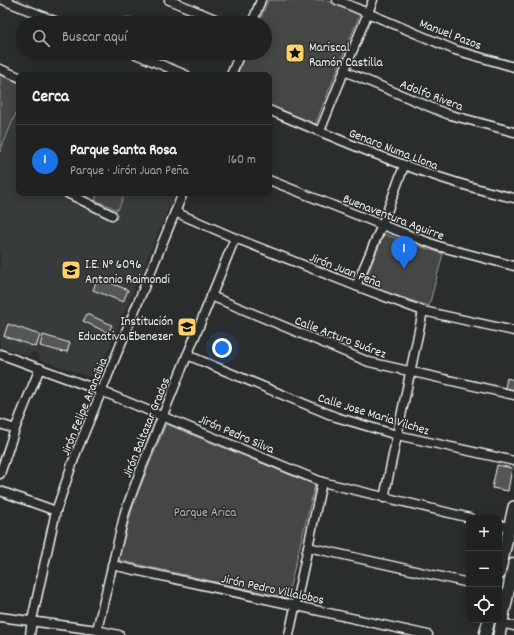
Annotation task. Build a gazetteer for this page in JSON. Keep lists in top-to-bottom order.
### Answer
{
  "streets": {
    "street": [
      "Manuel Pazos",
      "Adolfo Rivera",
      "Genaro Numa Llona",
      "Buenaventura Aguirre",
      "Jirón Juan Peña",
      "Calle Arturo Suárez",
      "Jirón Felipe Arancibia",
      "Calle Jose Maria Vilchez",
      "Jirón Baltazar Grados",
      "Jirón Pedro Silva",
      "Jirón Pedro Villalobos"
    ]
  },
  "crossings": [
    ["Jirón Juan Peña", "Jirón Felipe Arancibia"],
    ["Jirón Juan Peña", "Jirón Baltazar Grados"],
    ["Calle Arturo Suárez", "Jirón Baltazar Grados"],
    ["Jirón Felipe Arancibia", "Jirón Pedro Silva"],
    ["Calle Jose Maria Vilchez", "Jirón Baltazar Grados"],
    ["Jirón Baltazar Grados", "Jirón Pedro Silva"],
    ["Jirón Baltazar Grados", "Jirón Pedro Villalobos"]
  ],
  "parks": ["Parque Arica"],
  "places": {
    "place": ["Mariscal Ramón Castilla"],
    "school or university": ["I.E. N° 6096 Antonio Raimondi", "Institución Educativa Ebenezer"]
  },
  "page": {
    "search": "Buscar aquí",
    "heading": "Cerca",
    "list": [
      {
        "mark": "1",
        "name": "Parque Santa Rosa",
        "note": "Parque · Jirón Juan Peña",
        "value": "160 m"
      }
    ],
    "pins": "1",
    "map_buttons": ["+", "−"]
  }
}
